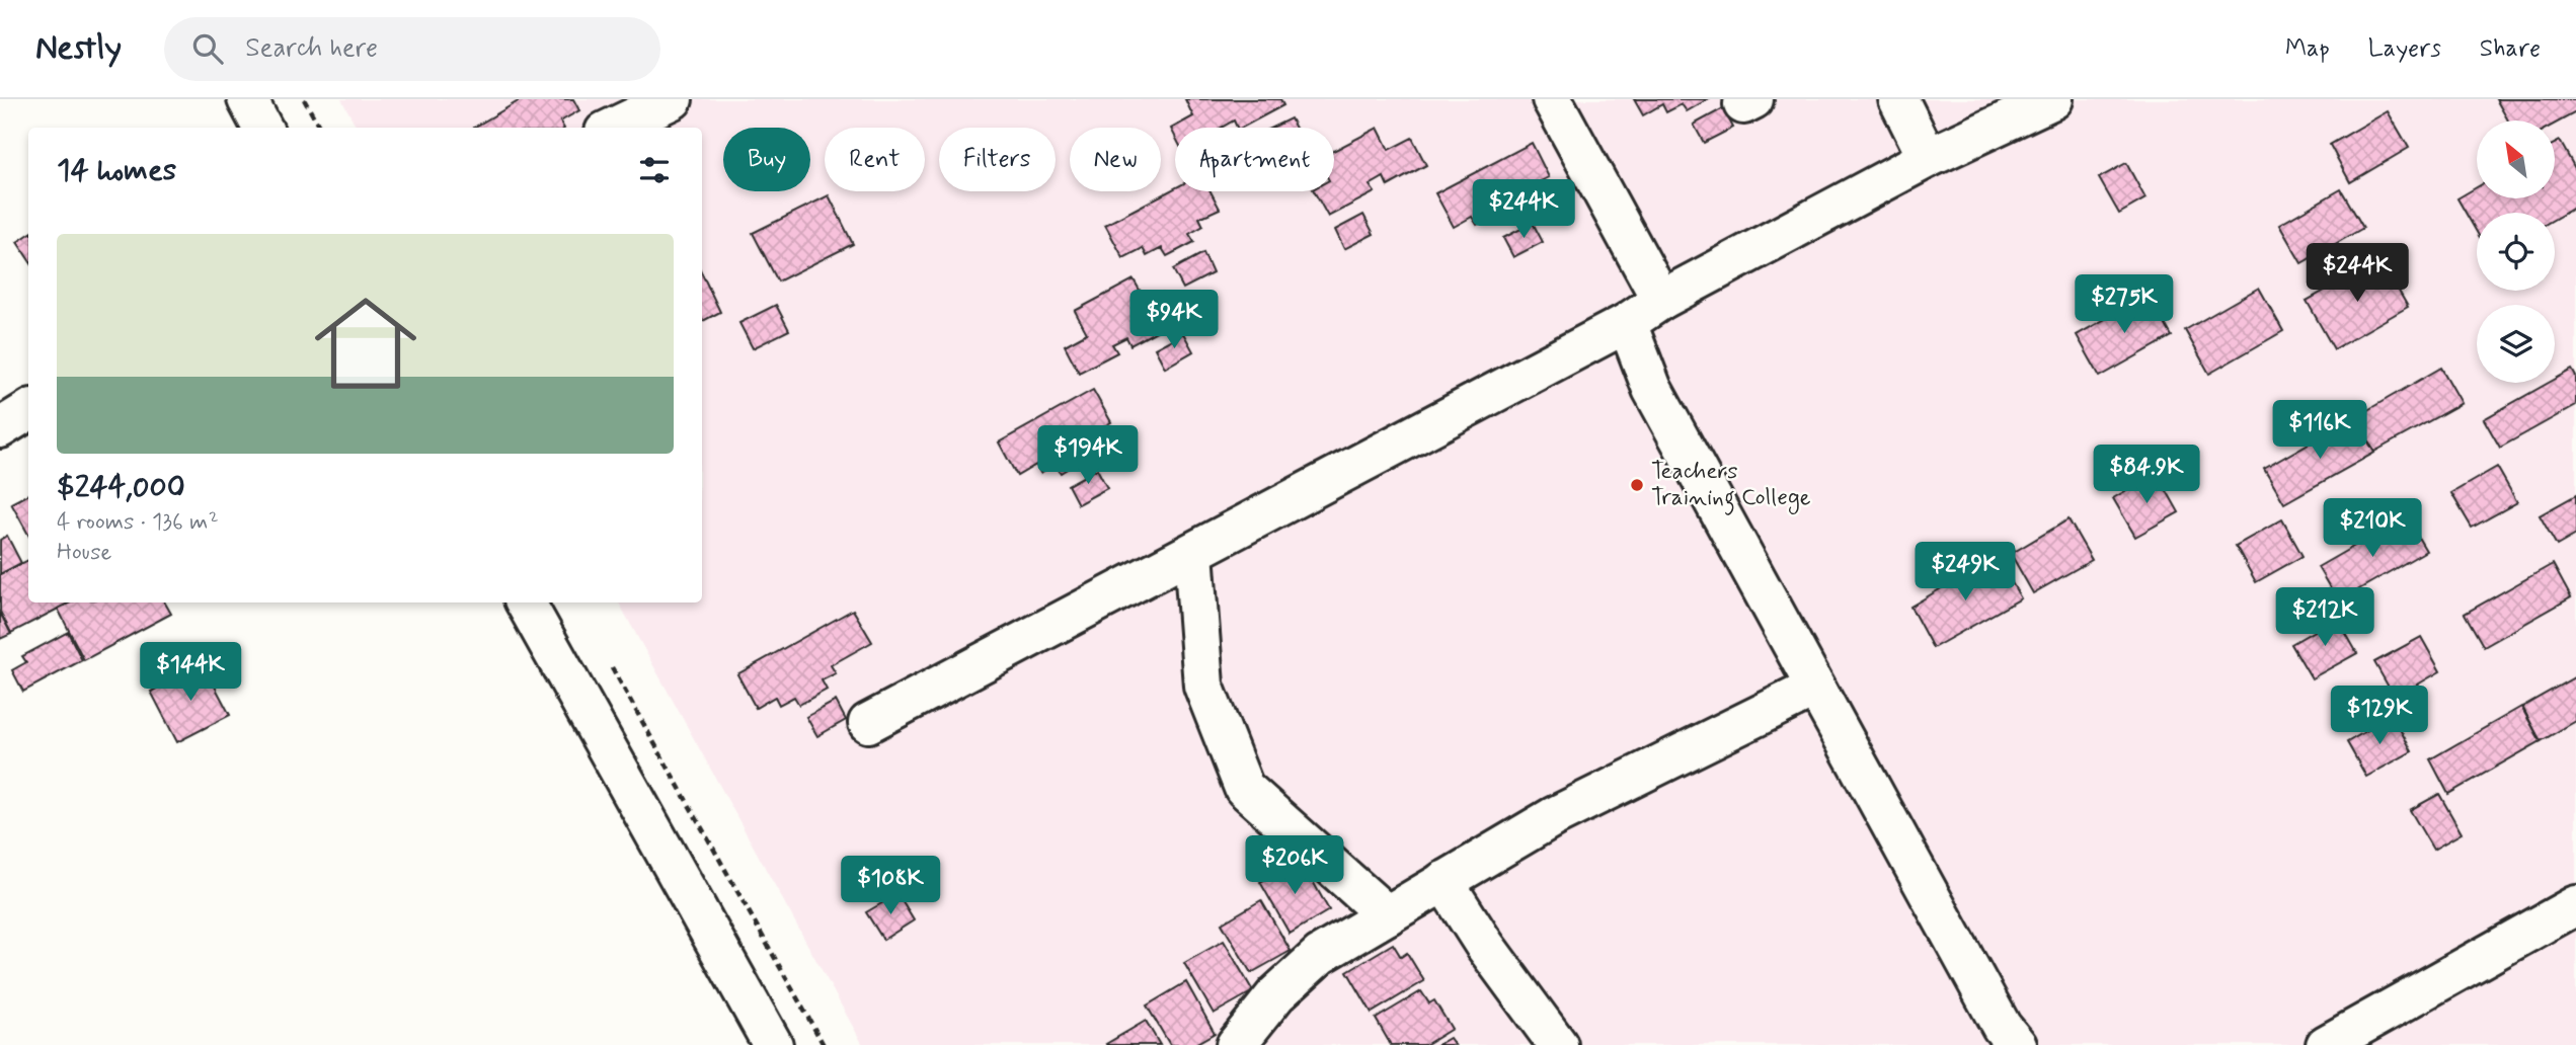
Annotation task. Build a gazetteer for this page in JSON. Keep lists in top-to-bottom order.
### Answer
{
  "places": ["Teachers Training College"],
  "north": "top left",
  "page": {
    "header": "Nestly",
    "search": "Search here",
    "nav": ["Map", "Layers", "Share"],
    "chip": [
      "Buy",
      "Rent",
      "Filters",
      "New",
      "Apartment"
    ],
    "heading": "14 homes",
    "price": [
      "$244K",
      "$244K",
      "$275K",
      "$94K",
      "$116K",
      "$194K",
      "$84.9K",
      "$210K",
      "$249K",
      "$212K",
      "$144K",
      "$129K",
      "$206K",
      "$108K"
    ],
    "list": [
      {
        "name": "$244,000",
        "note": "4 rooms · 136 m² · House"
      }
    ]
  }
}
